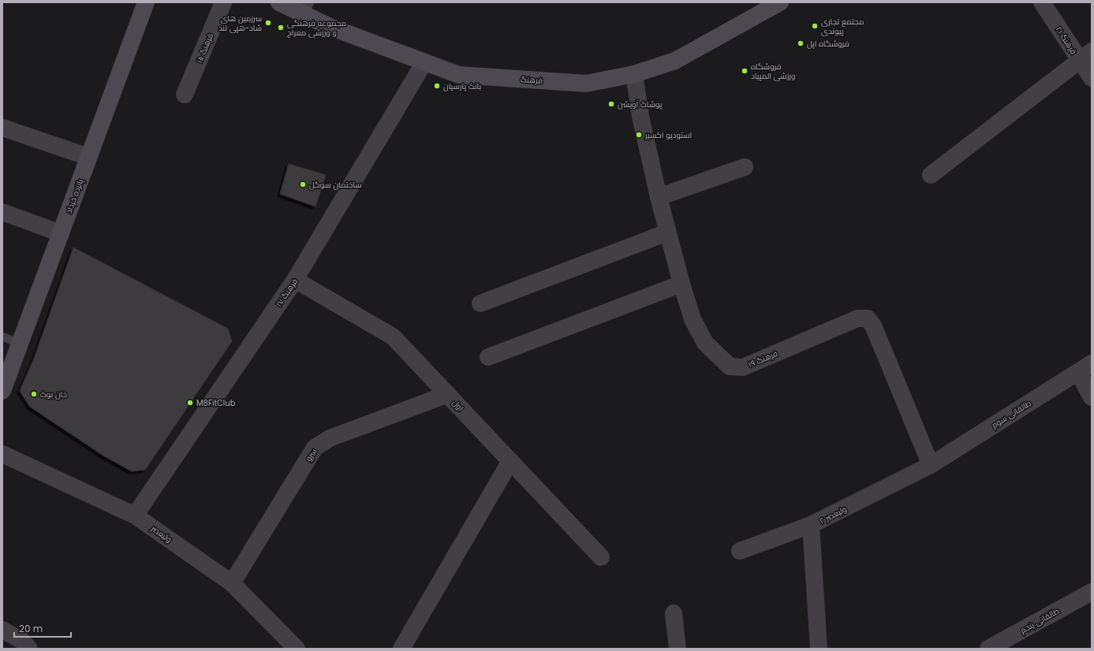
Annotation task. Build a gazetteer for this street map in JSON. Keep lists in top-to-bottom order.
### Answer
{
  "streets": {
    "main road": ["فرهنگ", "پانزده خرداد"],
    "street": [
      "فرهنگ ۲۱",
      "فرهنگ ۱۵",
      "فرهنگ ۱۷",
      "فرهنگ ۱۹",
      "اول",
      "طالقانی سوم",
      "سرو",
      "ولیعصر ٢",
      "ولیعصر",
      "طالقانی پنجم"
    ]
  },
  "crossings": [
    ["فرهنگ", "فرهنگ ۱۷"],
    ["فرهنگ", "فرهنگ ۱۹"],
    ["فرهنگ ۱۷", "اول"],
    ["فرهنگ ۱۷", "ولیعصر"],
    ["فرهنگ ۱۹", "طالقانی سوم"],
    ["فرهنگ ۱۹", "ولیعصر ٢"],
    ["اول", "سرو"],
    ["طالقانی سوم", "ولیعصر ٢"],
    ["سرو", "ولیعصر"]
  ],
  "places": [
    "سرزمین های شاد-هپی لند",
    "مجتمع تجاری پیوندی",
    "مجموعه فرهنگی و ورزشی معراج",
    "فروشگاه اپل",
    "فروشگاه ورزشی المپیاد",
    "بانک پارسیان",
    "پوشاک آویشن",
    "استودیو اکسیر",
    "ساختمان سوگل",
    "خان بوک",
    "M8FitClub"
  ],
  "scale_bar": "20 m"
}
